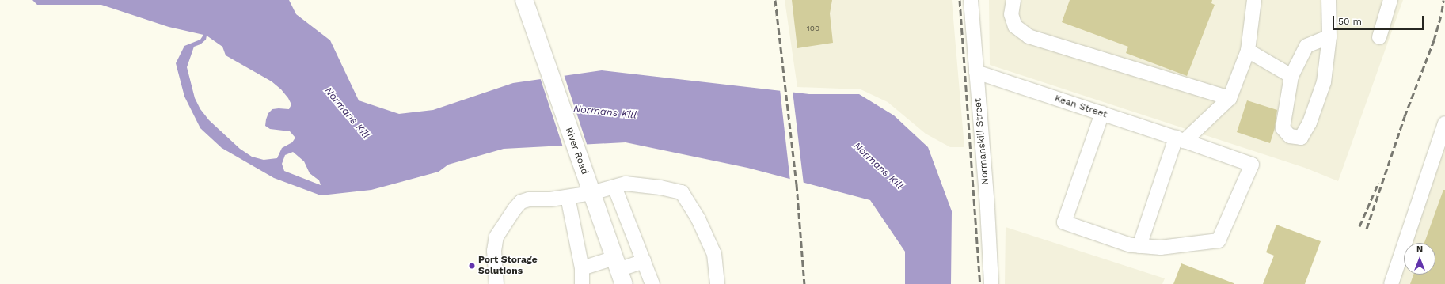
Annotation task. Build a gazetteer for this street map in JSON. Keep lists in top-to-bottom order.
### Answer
{
  "streets": {
    "main road": ["River Road"],
    "lane": ["Kean Street", "Normanskill Street"]
  },
  "crossings": [
    ["Kean Street", "Normanskill Street"]
  ],
  "water": ["Normans Kill"],
  "places": ["Port Storage Solutions"],
  "house_numbers": ["100"],
  "scale_bar": "50 m",
  "north": "top"
}
